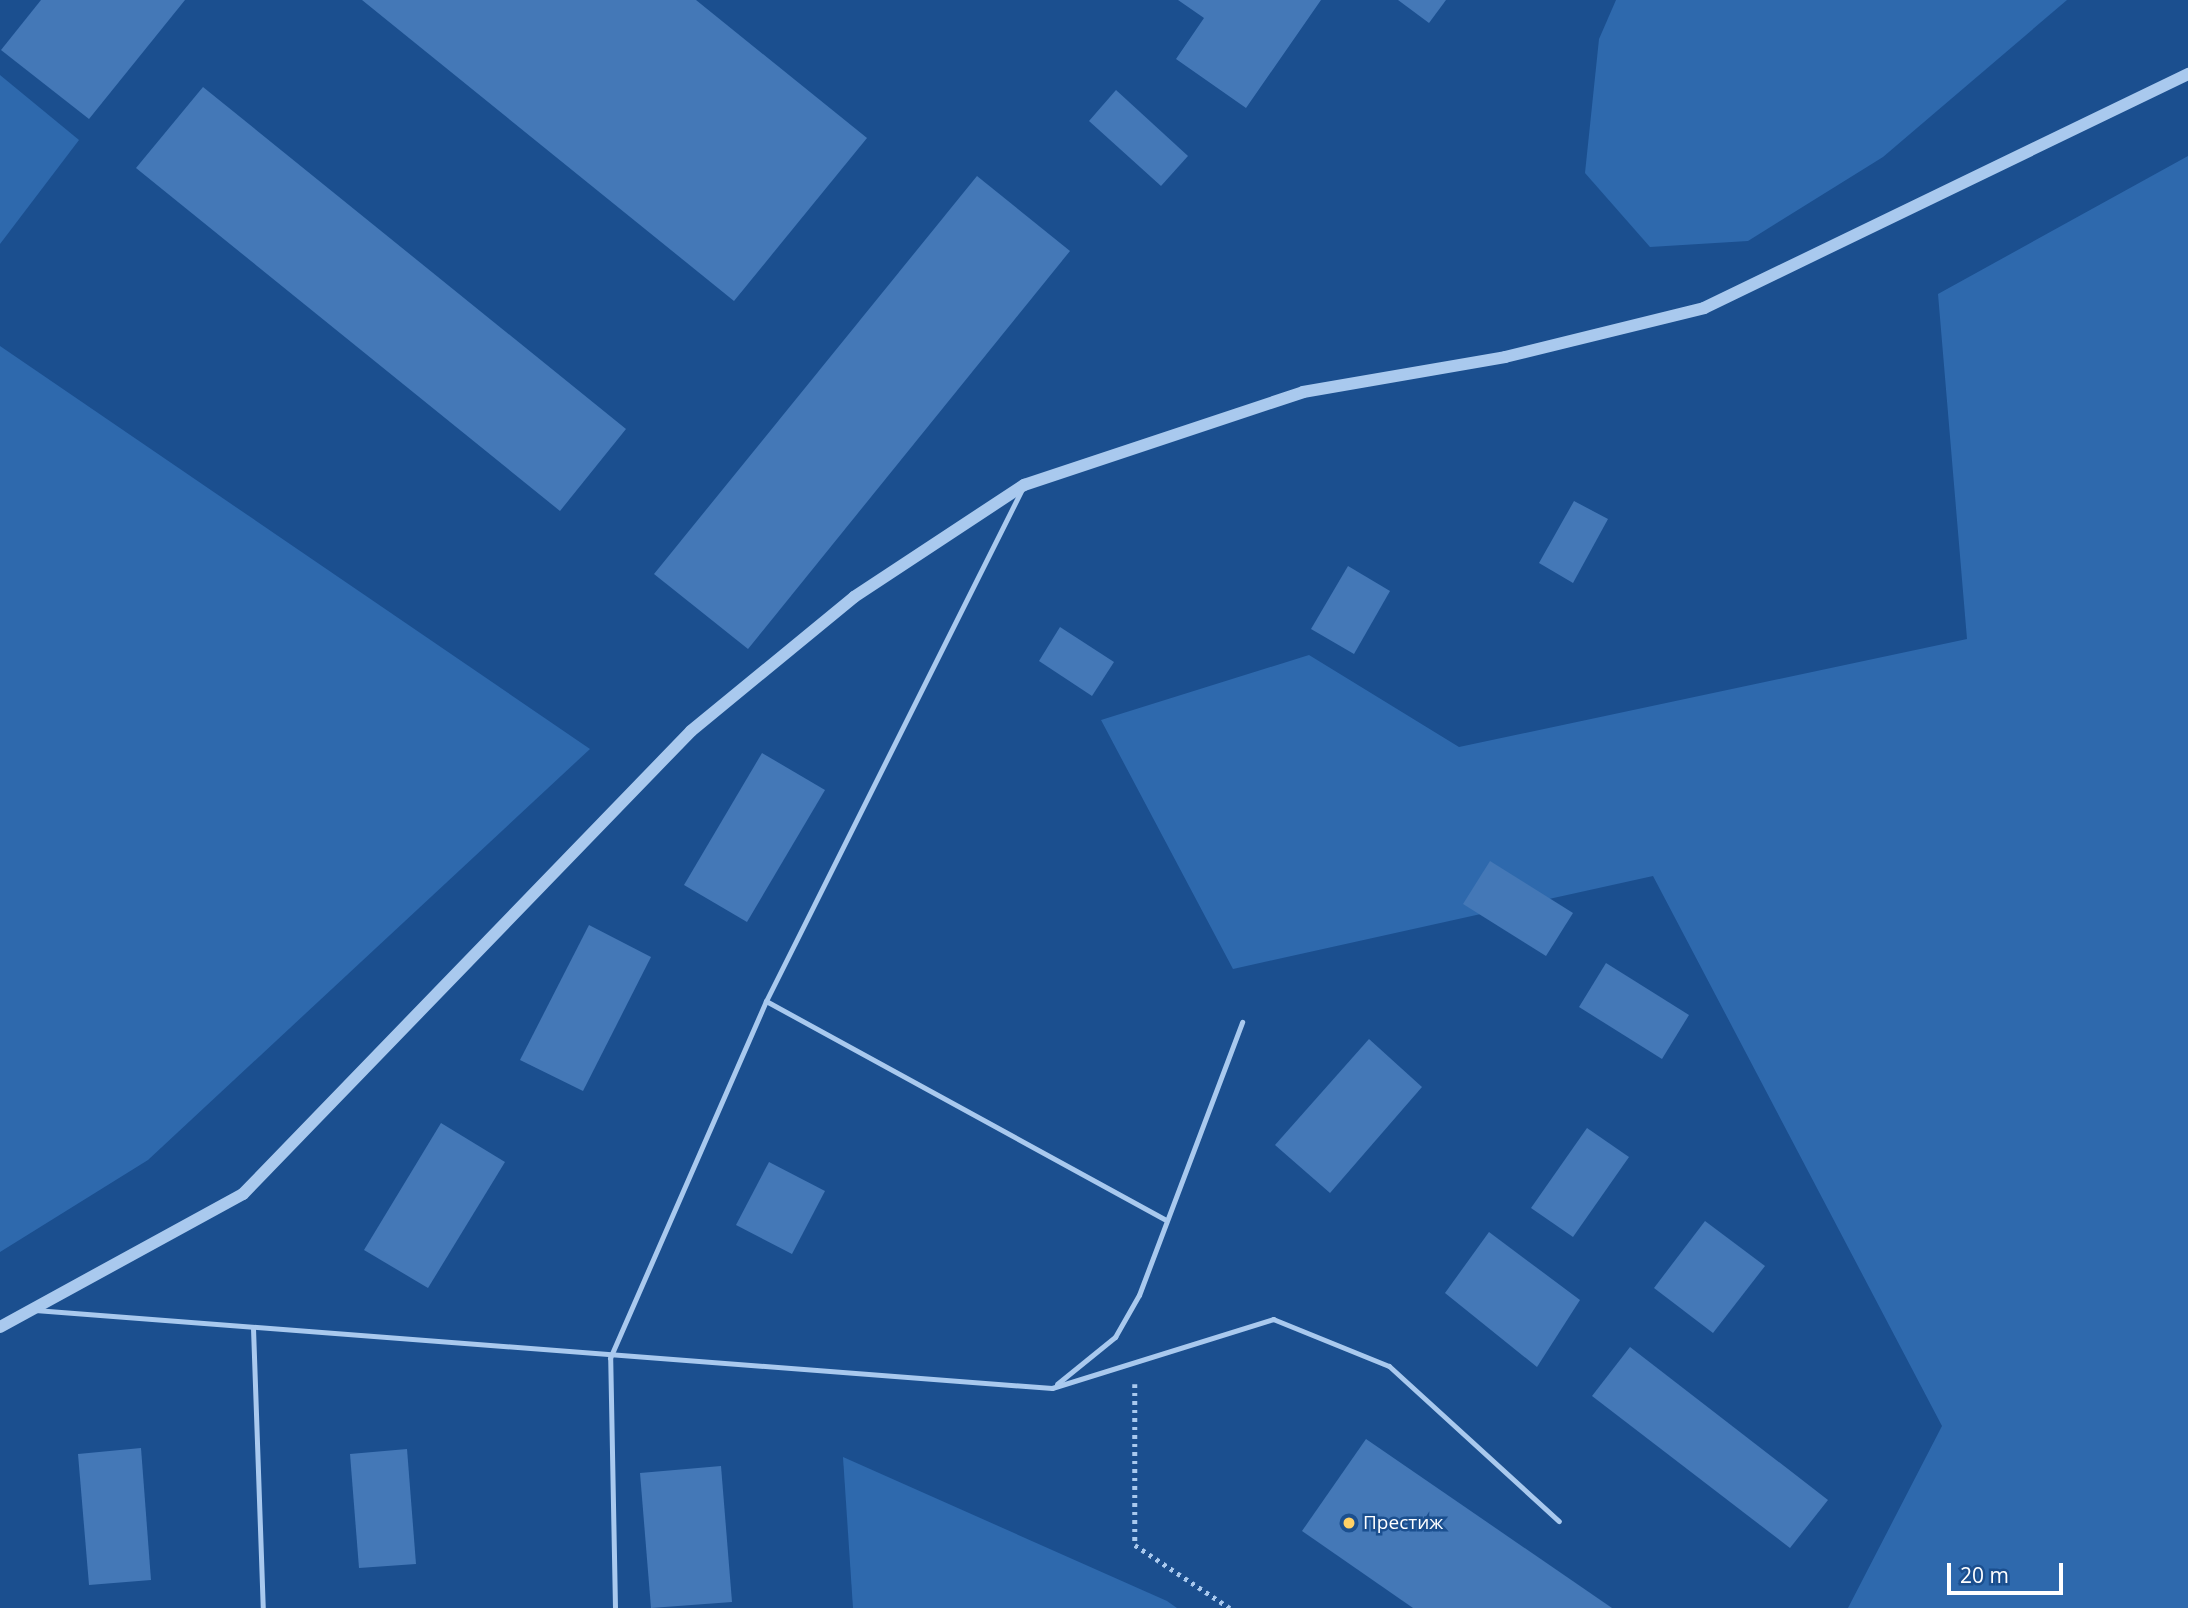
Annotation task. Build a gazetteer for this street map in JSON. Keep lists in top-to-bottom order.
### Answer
{
  "places": ["Престиж"],
  "scale_bar": "20 m"
}
